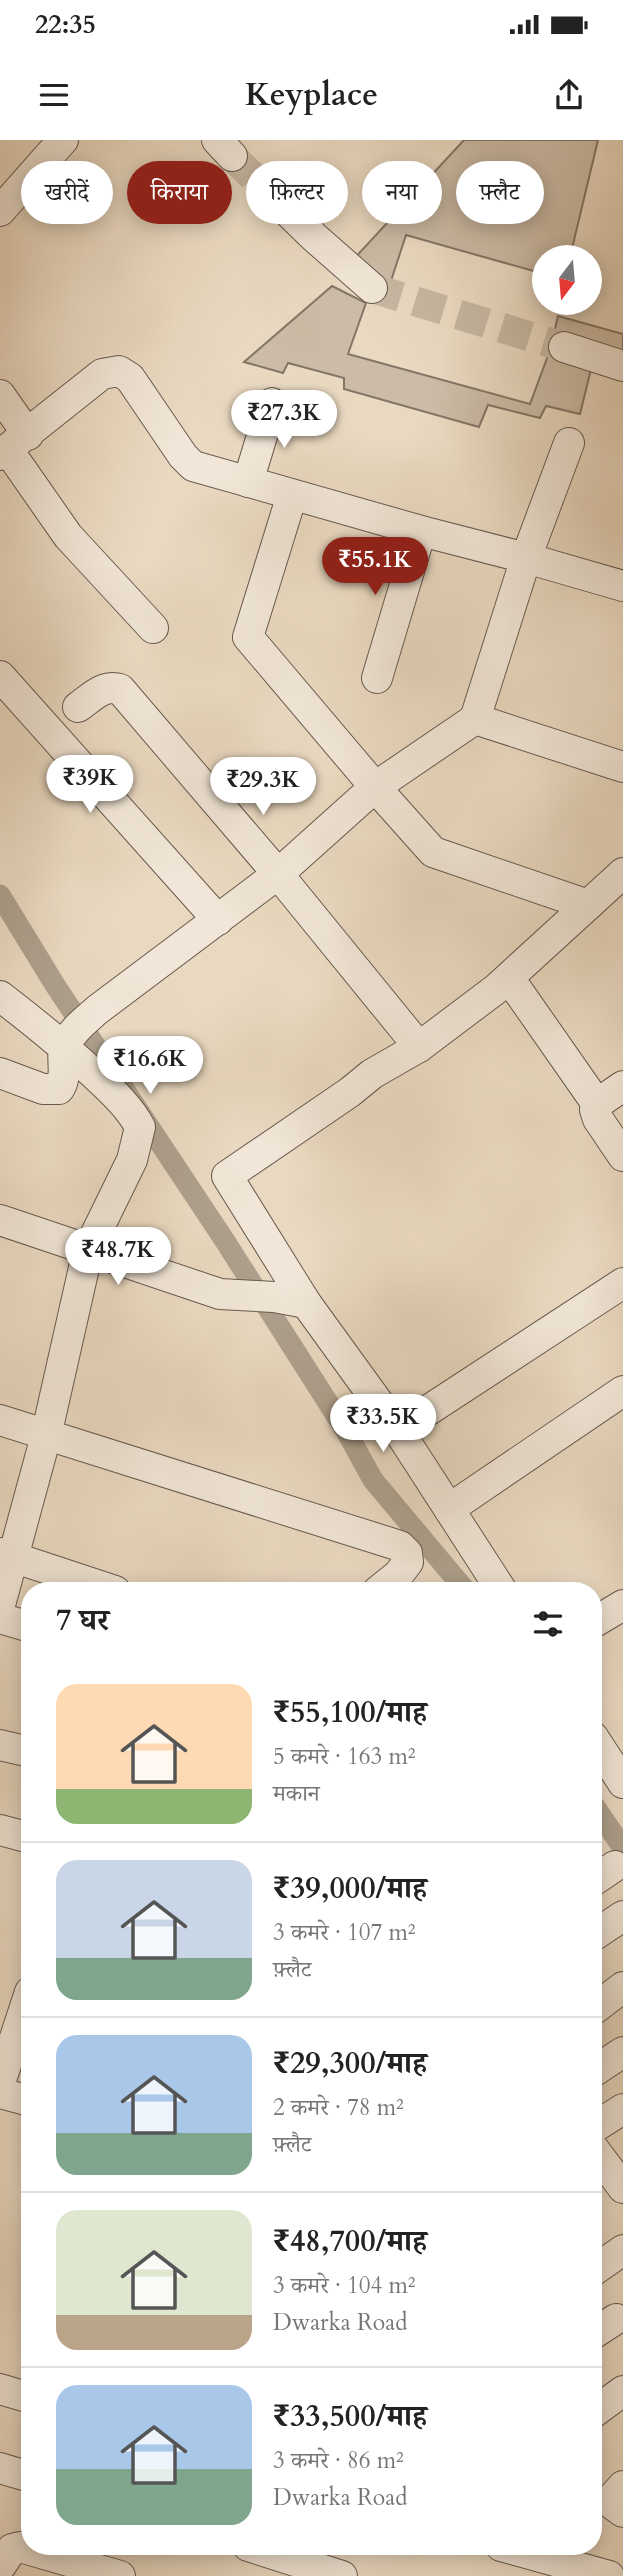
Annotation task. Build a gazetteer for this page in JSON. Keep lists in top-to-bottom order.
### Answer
{
  "north": "bottom",
  "page": {
    "status": "22:35",
    "header": "Keyplace",
    "chip": [
      "खरीदें",
      "किराया",
      "फ़िल्टर",
      "नया",
      "फ़्लैट"
    ],
    "price": [
      "₹27.3K",
      "₹55.1K",
      "₹39K",
      "₹29.3K",
      "₹16.6K",
      "₹48.7K",
      "₹33.5K"
    ],
    "heading": "7 घर",
    "list": [
      {
        "name": "₹55,100/माह",
        "note": "5 कमरे · 163 m² · मकान"
      },
      {
        "name": "₹39,000/माह",
        "note": "3 कमरे · 107 m² · फ़्लैट"
      },
      {
        "name": "₹29,300/माह",
        "note": "2 कमरे · 78 m² · फ़्लैट"
      },
      {
        "name": "₹48,700/माह",
        "note": "3 कमरे · 104 m² · Dwarka Road"
      },
      {
        "name": "₹33,500/माह",
        "note": "3 कमरे · 86 m² · Dwarka Road"
      }
    ]
  }
}
